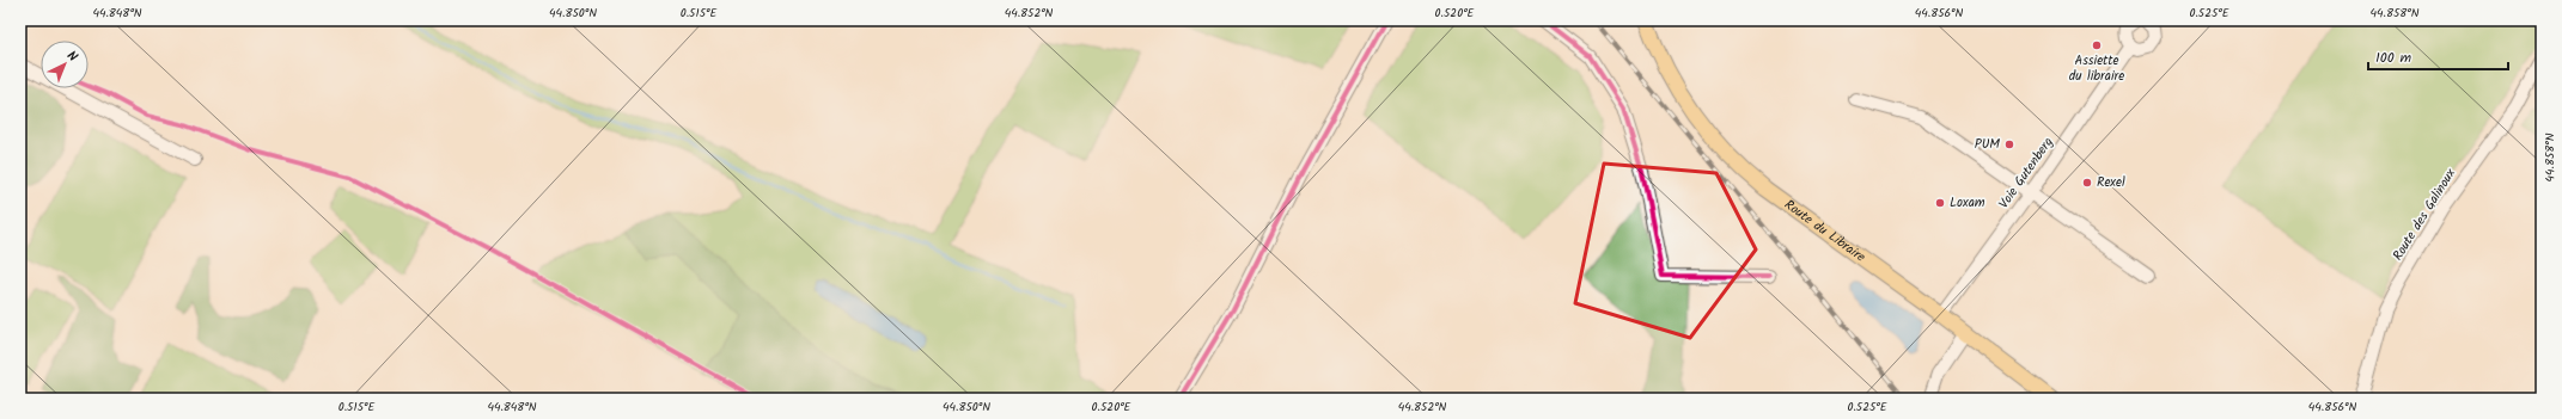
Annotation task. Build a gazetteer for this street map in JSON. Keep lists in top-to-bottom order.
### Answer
{
  "streets": {
    "main road": ["Route du Libraire"],
    "street": ["Voie Gutenberg", "Route des Galinoux"]
  },
  "crossings": [
    ["Voie Gutenberg", "Route du Libraire"]
  ],
  "places": [
    "Assiette du libraire",
    "PUM",
    "Rexel",
    "Loxam"
  ],
  "scale_bar": "100 m",
  "north": "top right",
  "coordinates": [
    "44.848°N",
    "44.850°N",
    "0.515°E",
    "44.852°N",
    "0.520°E",
    "44.856°N",
    "0.525°E",
    "44.858°N"
  ]
}
